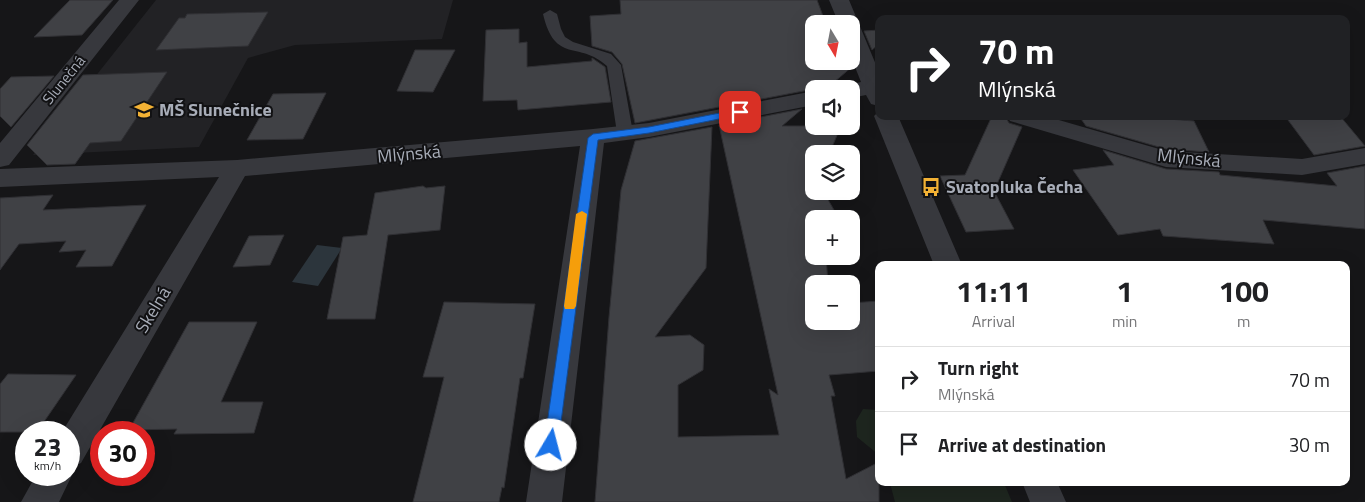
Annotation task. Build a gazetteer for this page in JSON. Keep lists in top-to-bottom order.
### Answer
{
  "streets": {
    "street": ["Slunečná", "Mlýnská", "Skelná"]
  },
  "crossings": [
    ["Mlýnská", "Skelná"]
  ],
  "places": {
    "school or university": ["MŠ Slunečnice"],
    "bus stop": ["Svatopluka Čecha"]
  },
  "north": "bottom",
  "page": {
    "map_buttons": ["+", "−"],
    "turn": ["70 m", "Mlýnská"],
    "eta": [
      "11:11",
      "Arrival",
      "1",
      "min",
      "100",
      "m"
    ],
    "list": [
      {
        "name": "Turn right",
        "note": "Mlýnská",
        "value": "70 m"
      },
      {
        "name": "Arrive at destination",
        "value": "30 m"
      }
    ],
    "speed": "23 km/h",
    "limit": "30"
  }
}
